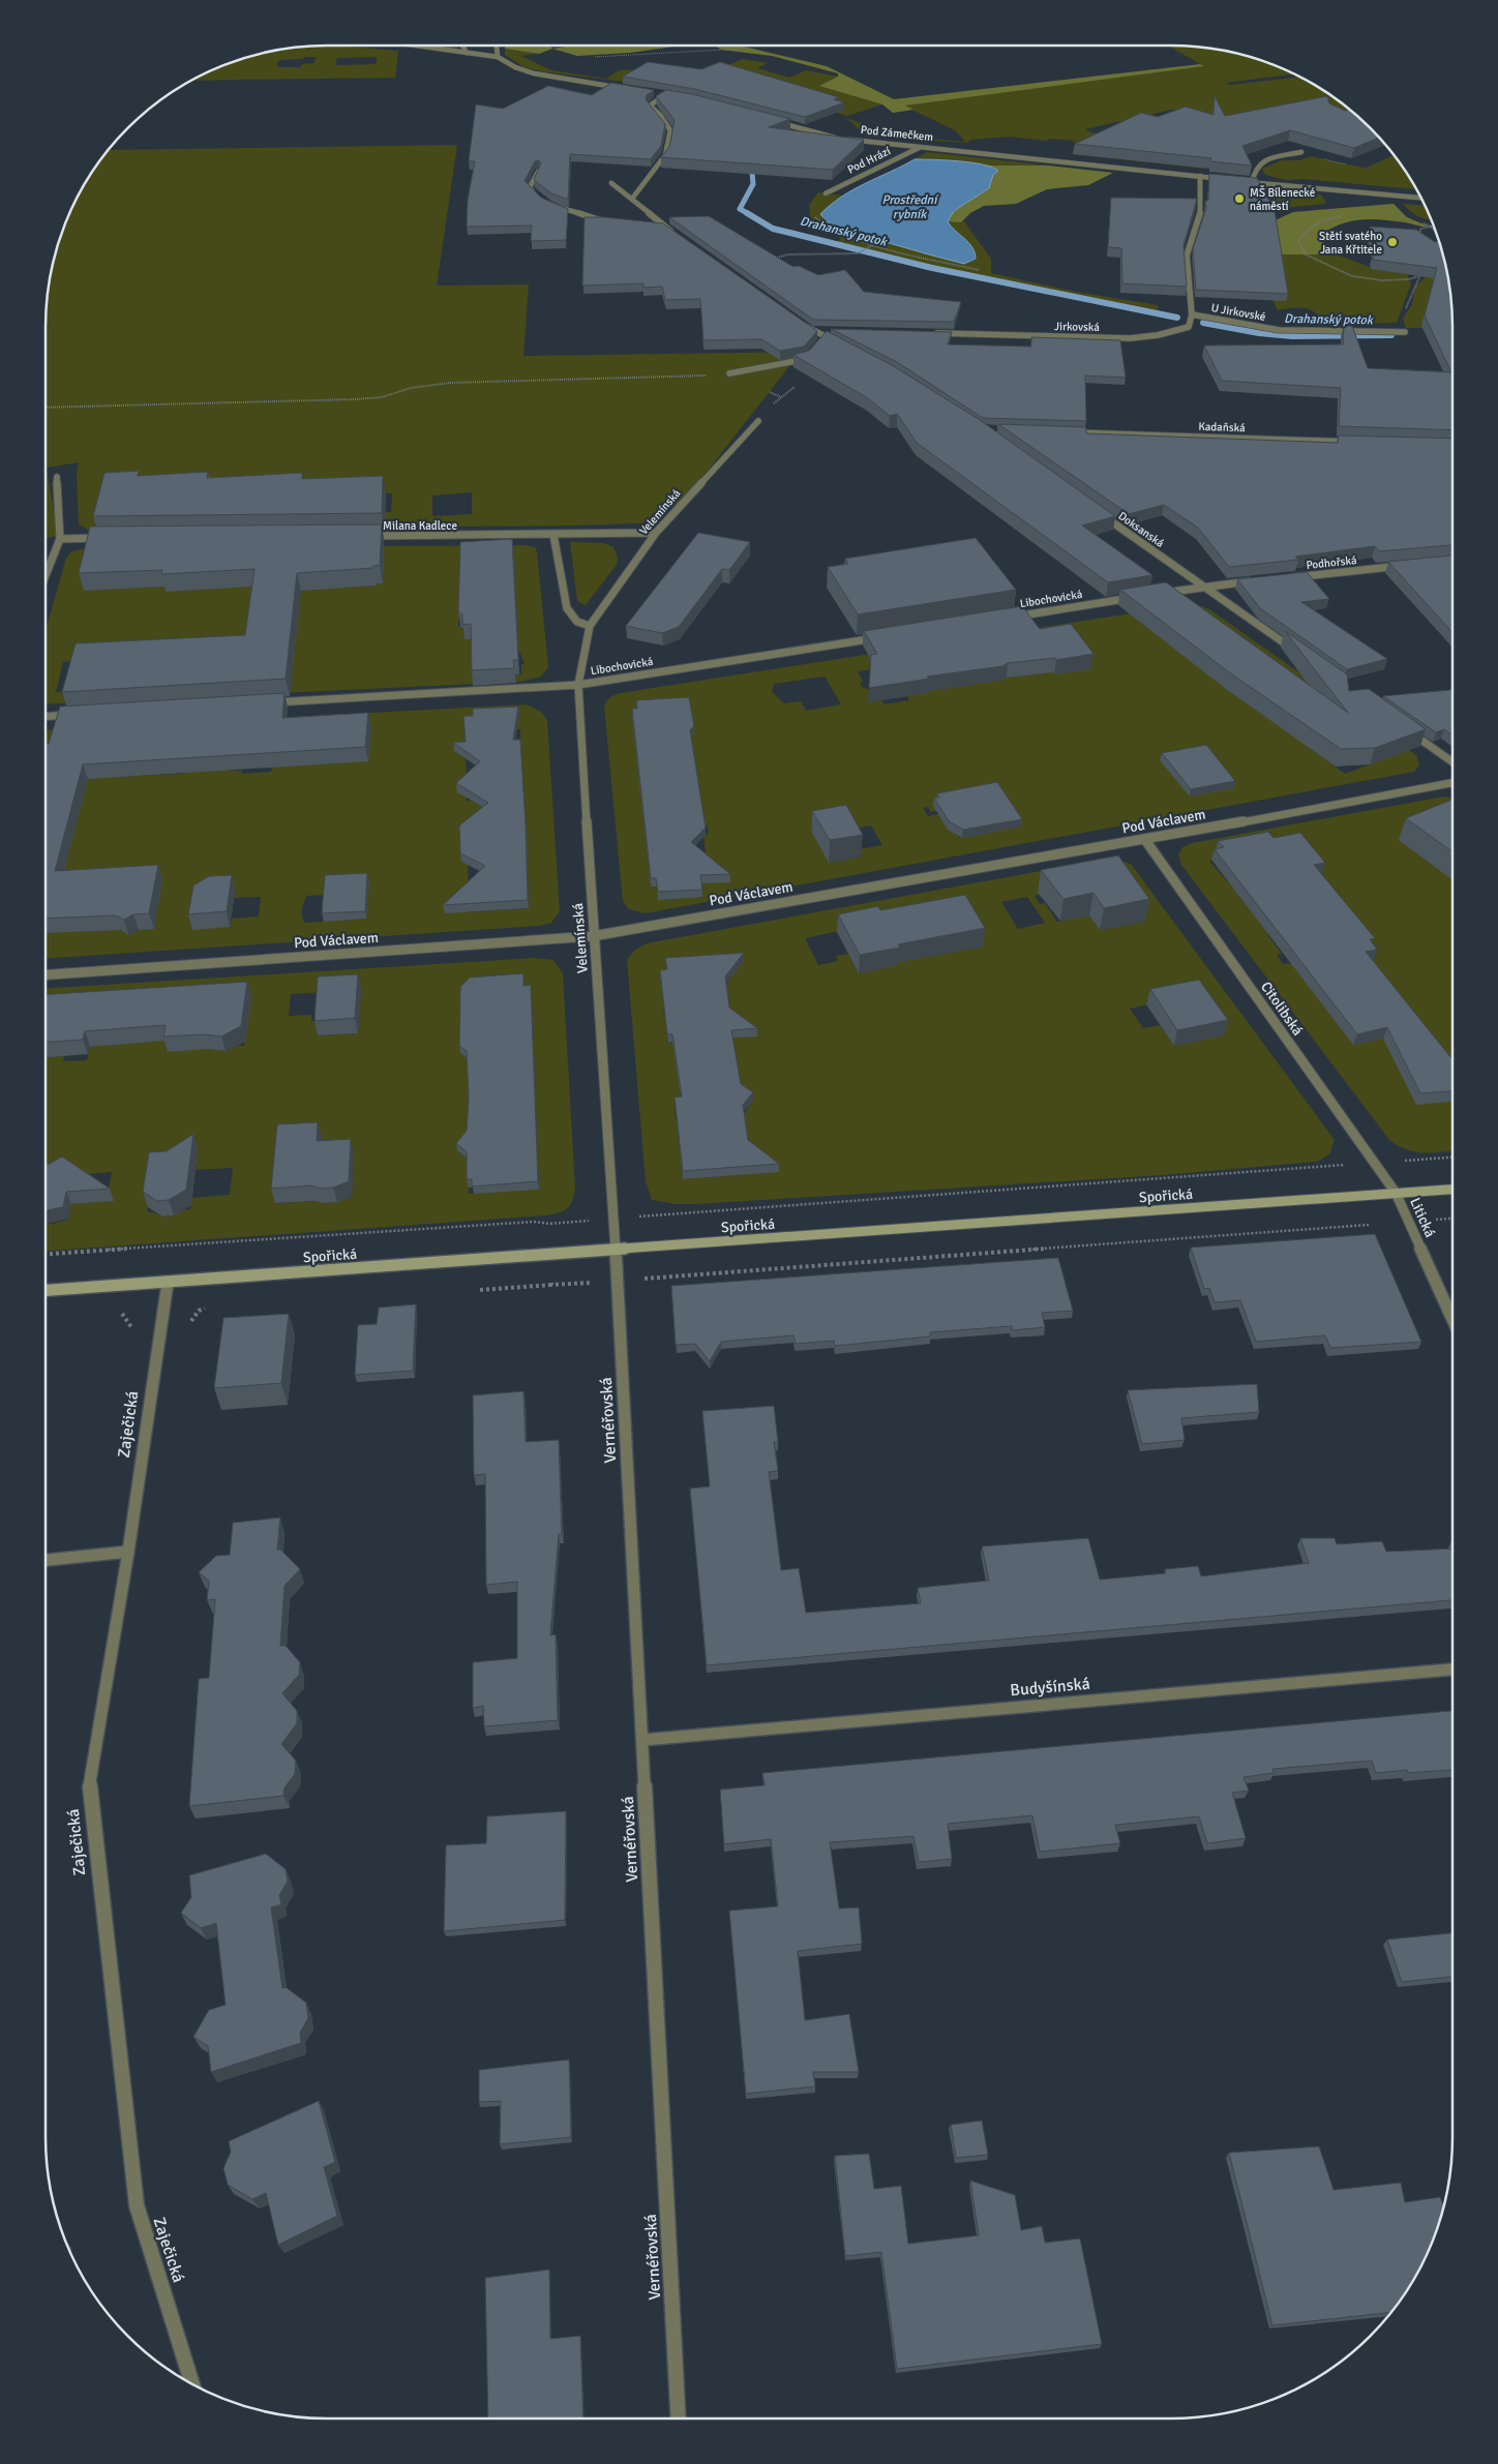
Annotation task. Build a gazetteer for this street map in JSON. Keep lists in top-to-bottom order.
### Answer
{
  "streets": {
    "street": [
      "Pod Zámečkem",
      "Pod Hrází",
      "U Jirkovské",
      "Jirkovská",
      "Kadaňská",
      "Velemínská",
      "Milana Kadlece",
      "Doksanská",
      "Podhořská",
      "Libochovická",
      "Pod Václavem",
      "Citolibská",
      "Spořická",
      "Litická",
      "Vernéřovská",
      "Zaječická",
      "Budyšínská"
    ]
  },
  "crossings": [
    ["Pod Zámečkem", "Pod Hrází"],
    ["U Jirkovské", "Jirkovská"],
    ["Velemínská", "Milana Kadlece"],
    ["Velemínská", "Libochovická"],
    ["Velemínská", "Pod Václavem"],
    ["Velemínská", "Spořická"],
    ["Velemínská", "Vernéřovská"],
    ["Pod Václavem", "Citolibská"],
    ["Citolibská", "Spořická"],
    ["Citolibská", "Litická"],
    ["Spořická", "Litická"],
    ["Spořická", "Vernéřovská"],
    ["Spořická", "Zaječická"],
    ["Vernéřovská", "Budyšínská"]
  ],
  "water": ["Prostřední rybník", "Drahanský potok"],
  "places": ["MŠ Bílenecké náměstí", "Stětí svatého Jana Křtitele"]
}
